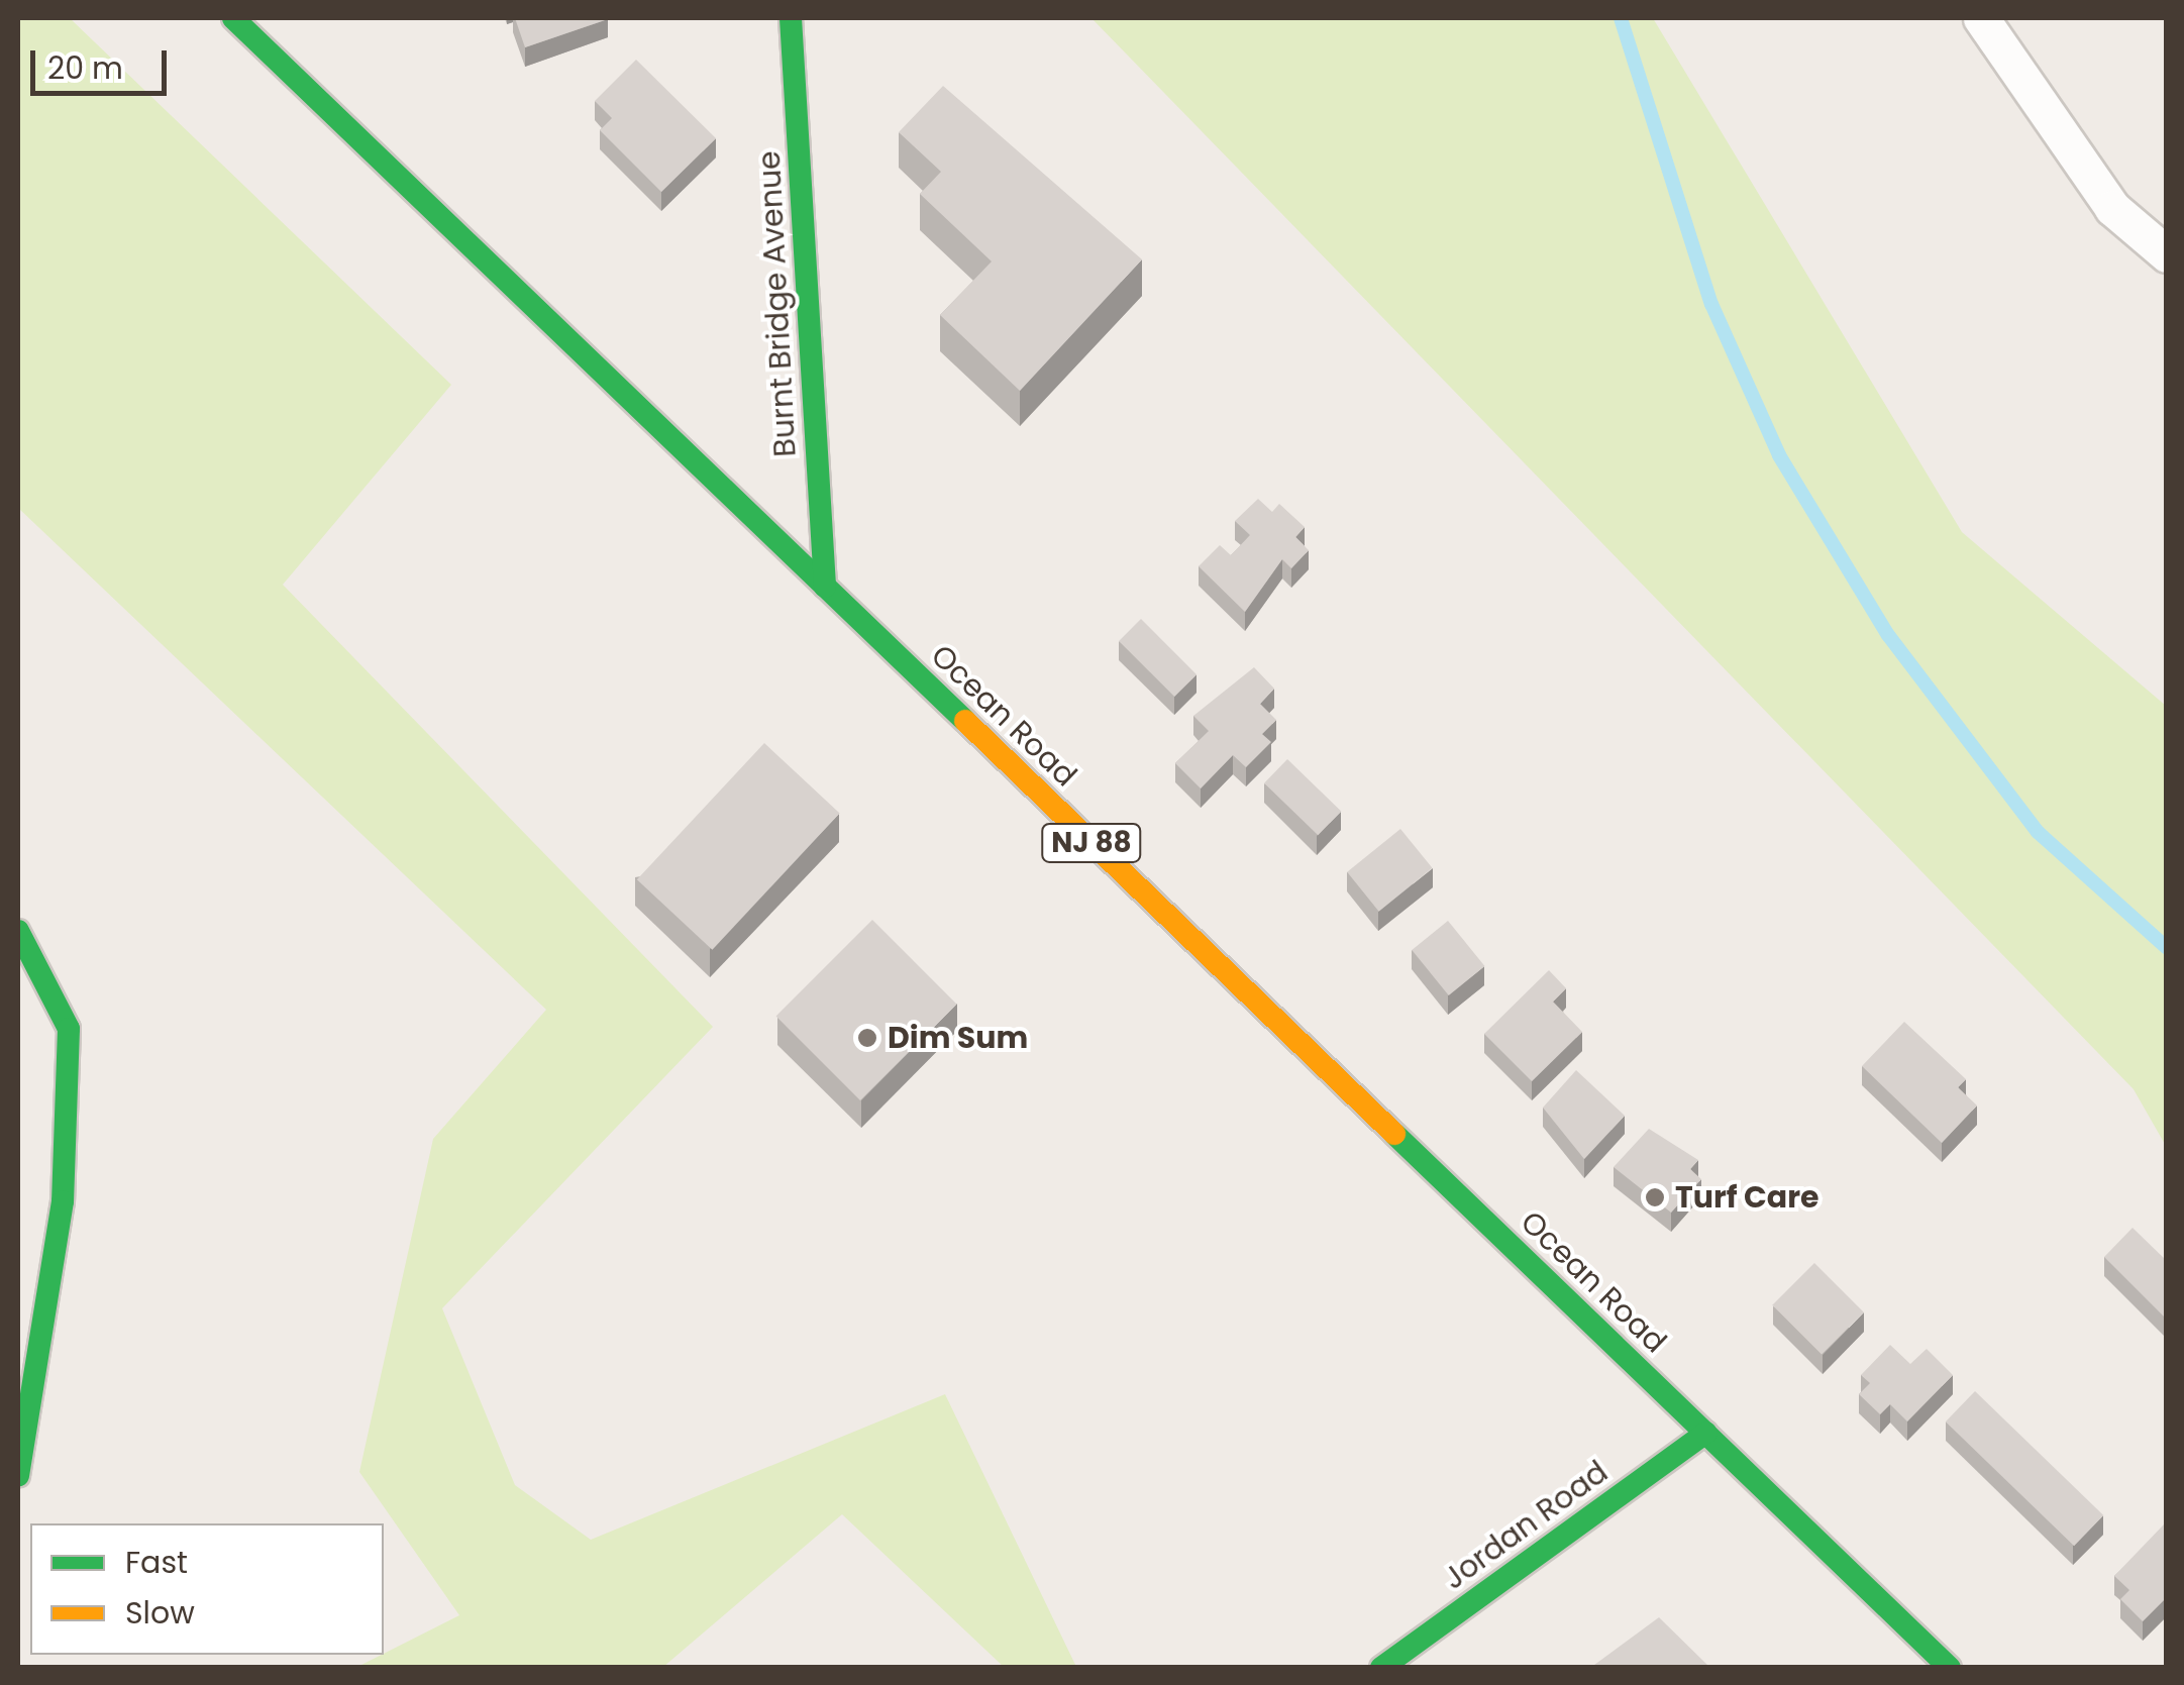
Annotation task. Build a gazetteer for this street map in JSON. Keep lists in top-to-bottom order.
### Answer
{
  "streets": {
    "main road": [
      "Burnt Bridge Avenue",
      "Ocean Road",
      "NJ 88",
      "Jordan Road"
    ]
  },
  "crossings": [
    ["Burnt Bridge Avenue", "Ocean Road"],
    ["Ocean Road", "Jordan Road"]
  ],
  "places": ["Dim Sum", "Turf Care"],
  "legend": ["Fast", "Slow"],
  "scale_bar": "20 m"
}
